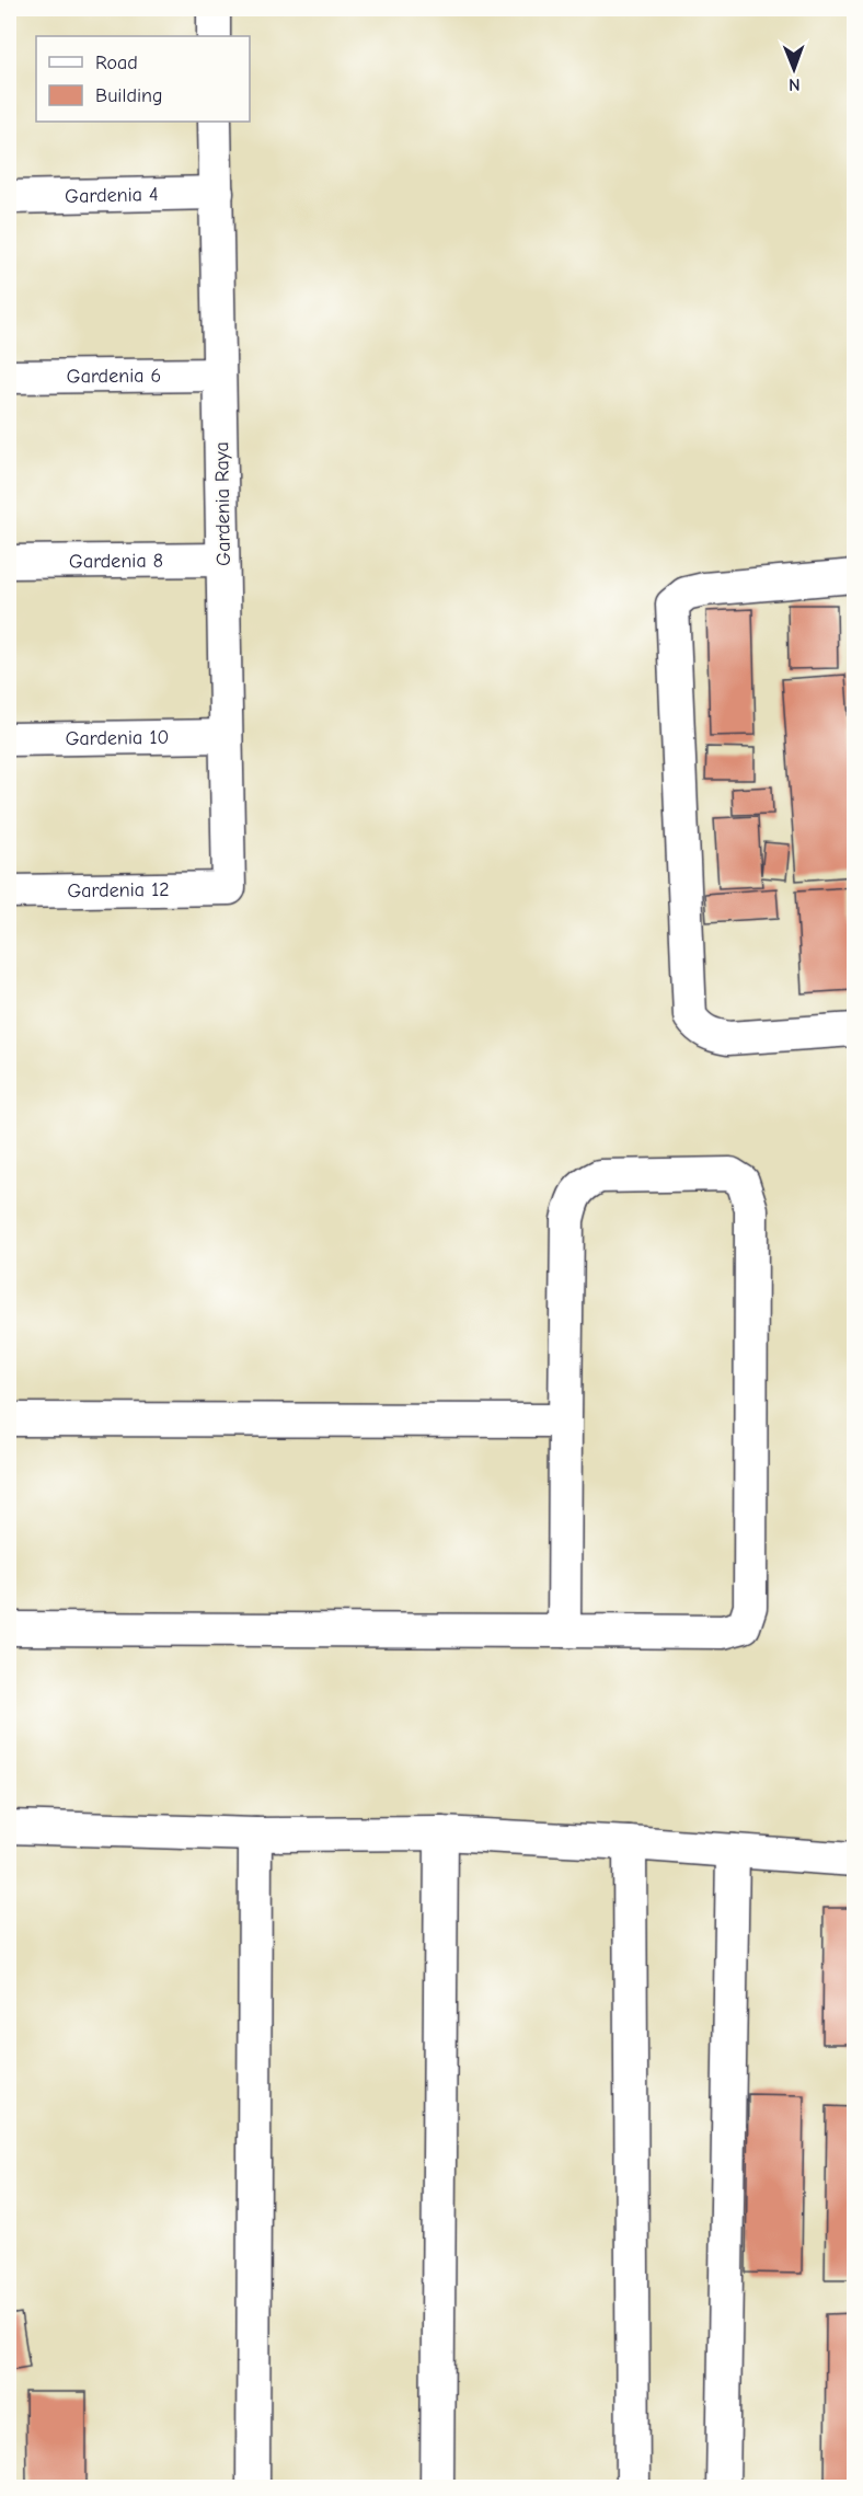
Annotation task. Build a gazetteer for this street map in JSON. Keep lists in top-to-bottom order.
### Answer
{
  "streets": {
    "street": [
      "Gardenia 4",
      "Gardenia 6",
      "Gardenia Raya",
      "Gardenia 8",
      "Gardenia 10",
      "Gardenia 12"
    ]
  },
  "crossings": [
    ["Gardenia 4", "Gardenia Raya"],
    ["Gardenia 6", "Gardenia Raya"],
    ["Gardenia Raya", "Gardenia 8"],
    ["Gardenia Raya", "Gardenia 10"],
    ["Gardenia Raya", "Gardenia 12"]
  ],
  "legend": ["Road", "Building"],
  "north": "bottom"
}
